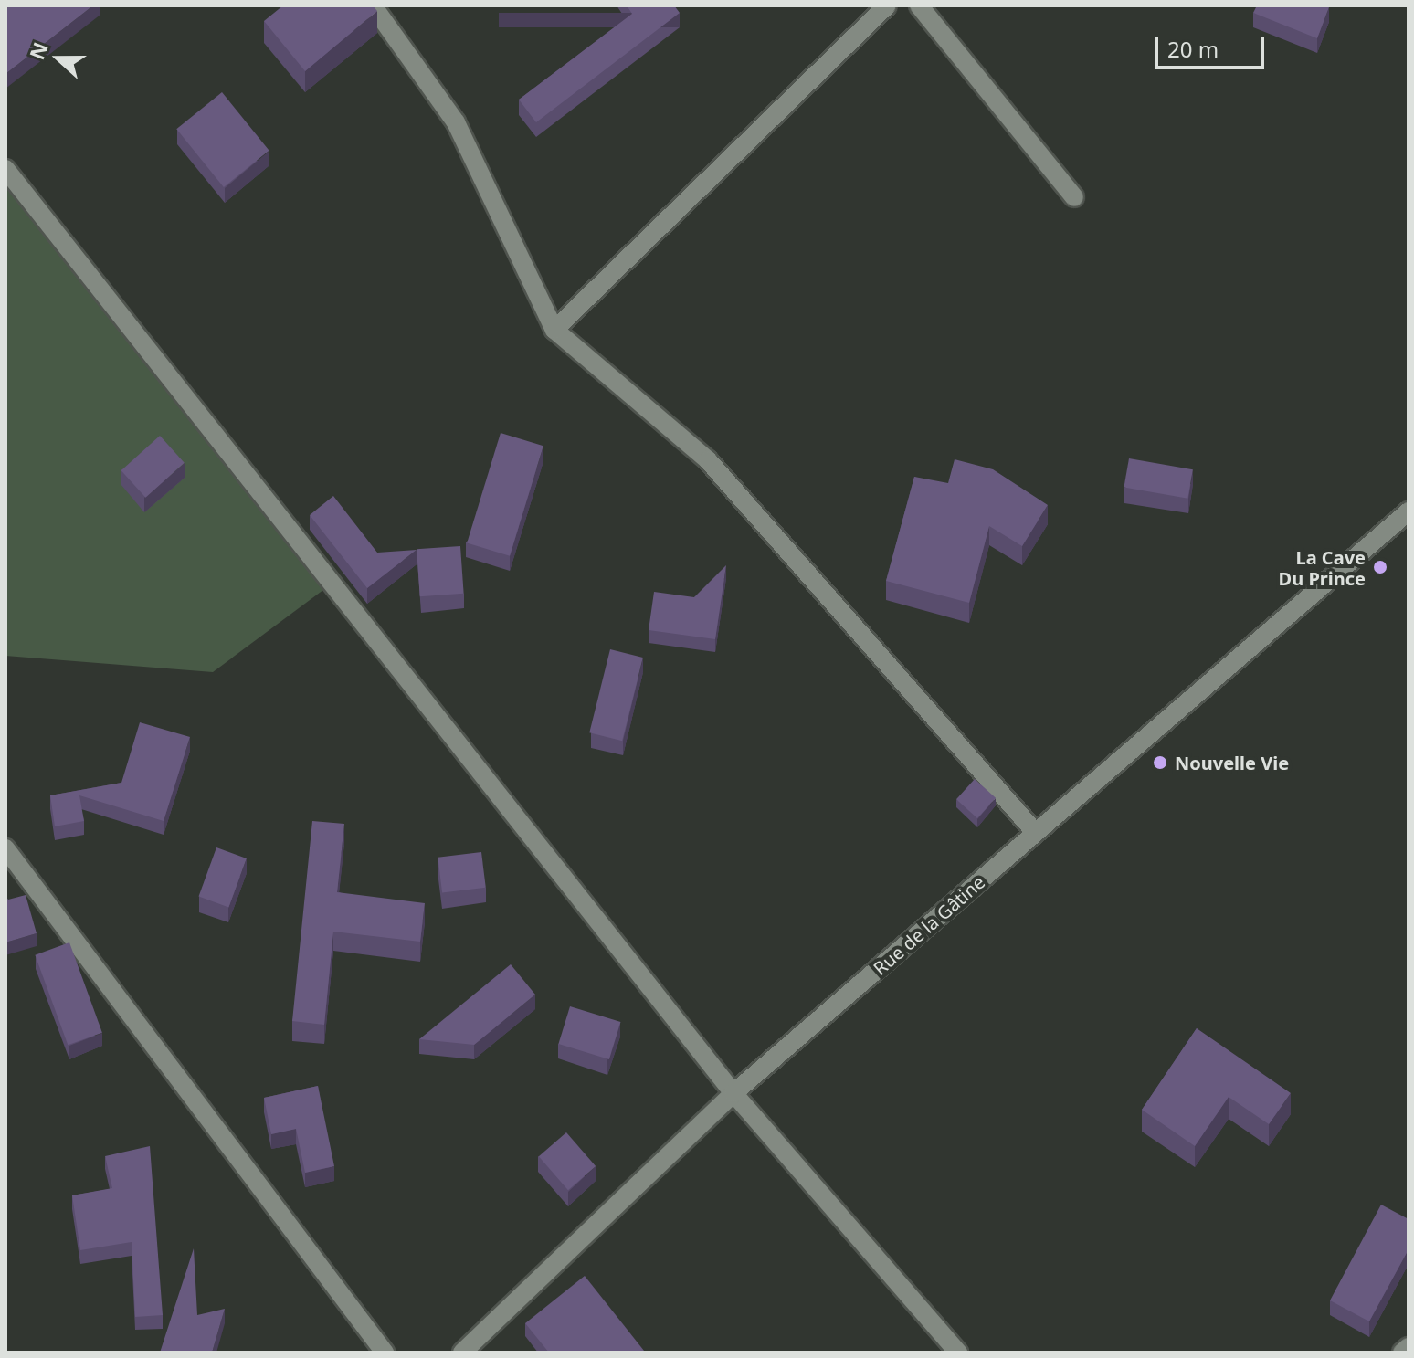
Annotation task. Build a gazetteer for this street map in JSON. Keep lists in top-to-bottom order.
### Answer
{
  "streets": {
    "street": ["Rue de la Gâtine"]
  },
  "places": ["La Cave Du Prince", "Nouvelle Vie"],
  "scale_bar": "20 m",
  "north": "left"
}
